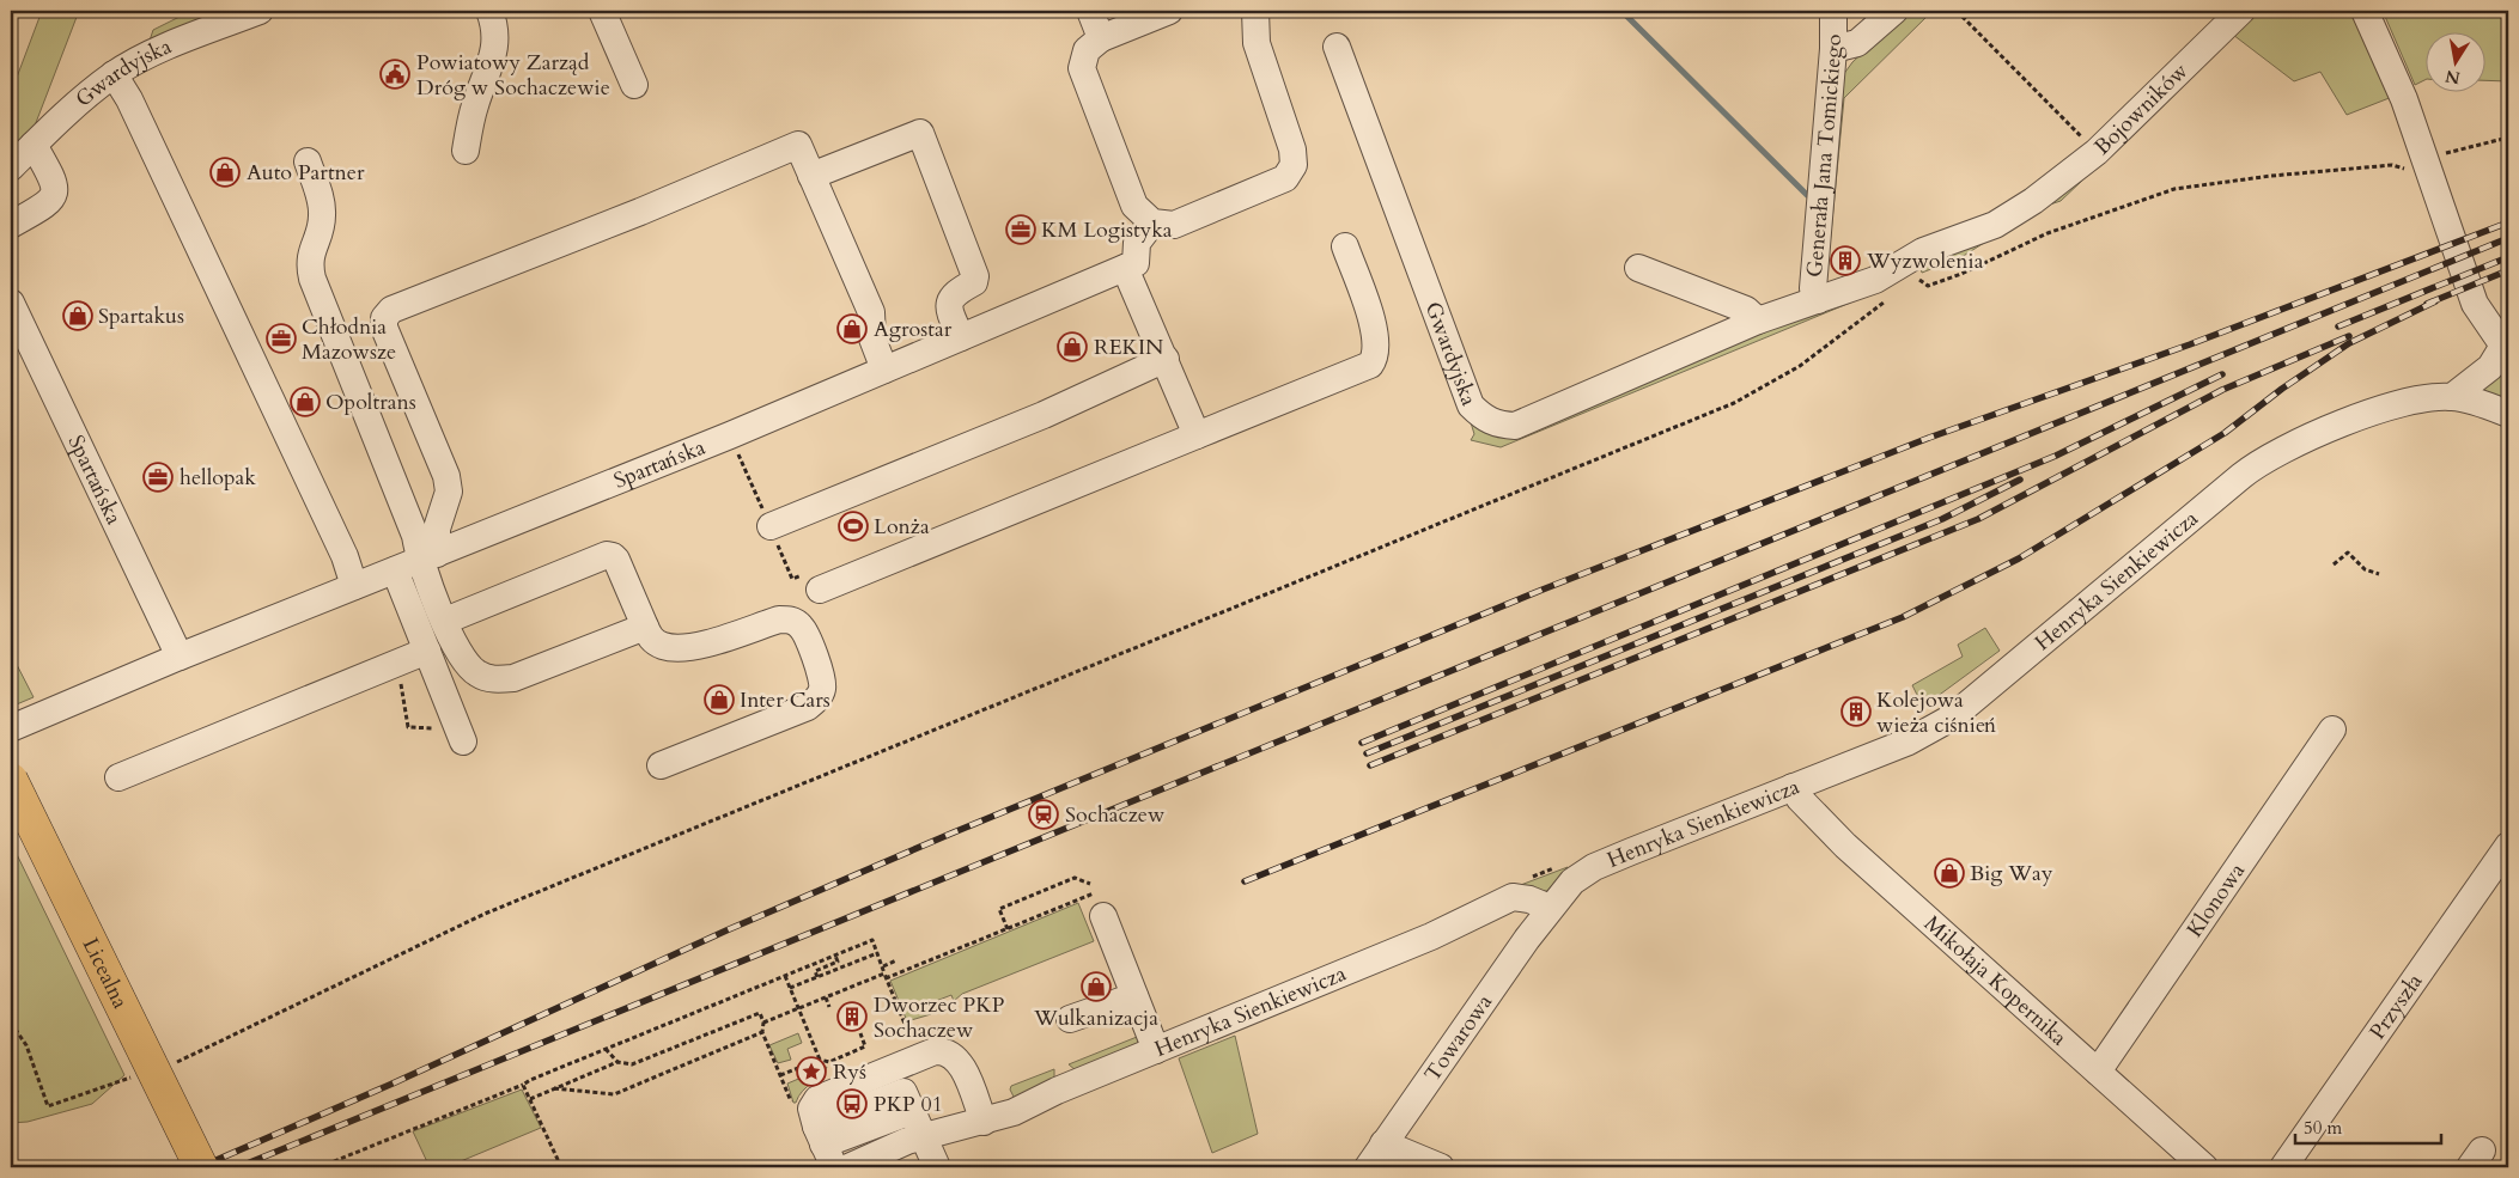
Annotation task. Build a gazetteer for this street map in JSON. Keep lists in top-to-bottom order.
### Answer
{
  "streets": {
    "main road": ["Licealna"],
    "street": [
      "Gwardyjska",
      "Bojowników",
      "Generała Jana Tomickiego",
      "Spartańska",
      "Henryka Sienkiewicza",
      "Klonowa",
      "Mikołaja Kopernika",
      "Przyszła",
      "Towarowa"
    ]
  },
  "crossings": [
    ["Gwardyjska", "Bojowników"],
    ["Gwardyjska", "Generała Jana Tomickiego"],
    ["Henryka Sienkiewicza", "Mikołaja Kopernika"],
    ["Henryka Sienkiewicza", "Towarowa"],
    ["Klonowa", "Mikołaja Kopernika"]
  ],
  "places": {
    "public building": ["Powiatowy Zarząd Dróg w Sochaczewie"],
    "shop": [
      "Auto Partner",
      "Spartakus",
      "Agrostar",
      "REKIN",
      "Opoltrans",
      "Inter Cars",
      "Big Way",
      "Wulkanizacja"
    ],
    "office": ["KM Logistyka", "Chłodnia Mazowsze", "hellopak"],
    "building": ["Wyzwolenia", "Kolejowa wieża ciśnień", "Dworzec PKP Sochaczew"],
    "sports": ["Lonża"],
    "station": ["Sochaczew"],
    "place": ["Ryś"],
    "bus stop": ["PKP 01"]
  },
  "scale_bar": "50 m",
  "north": "bottom"
}
